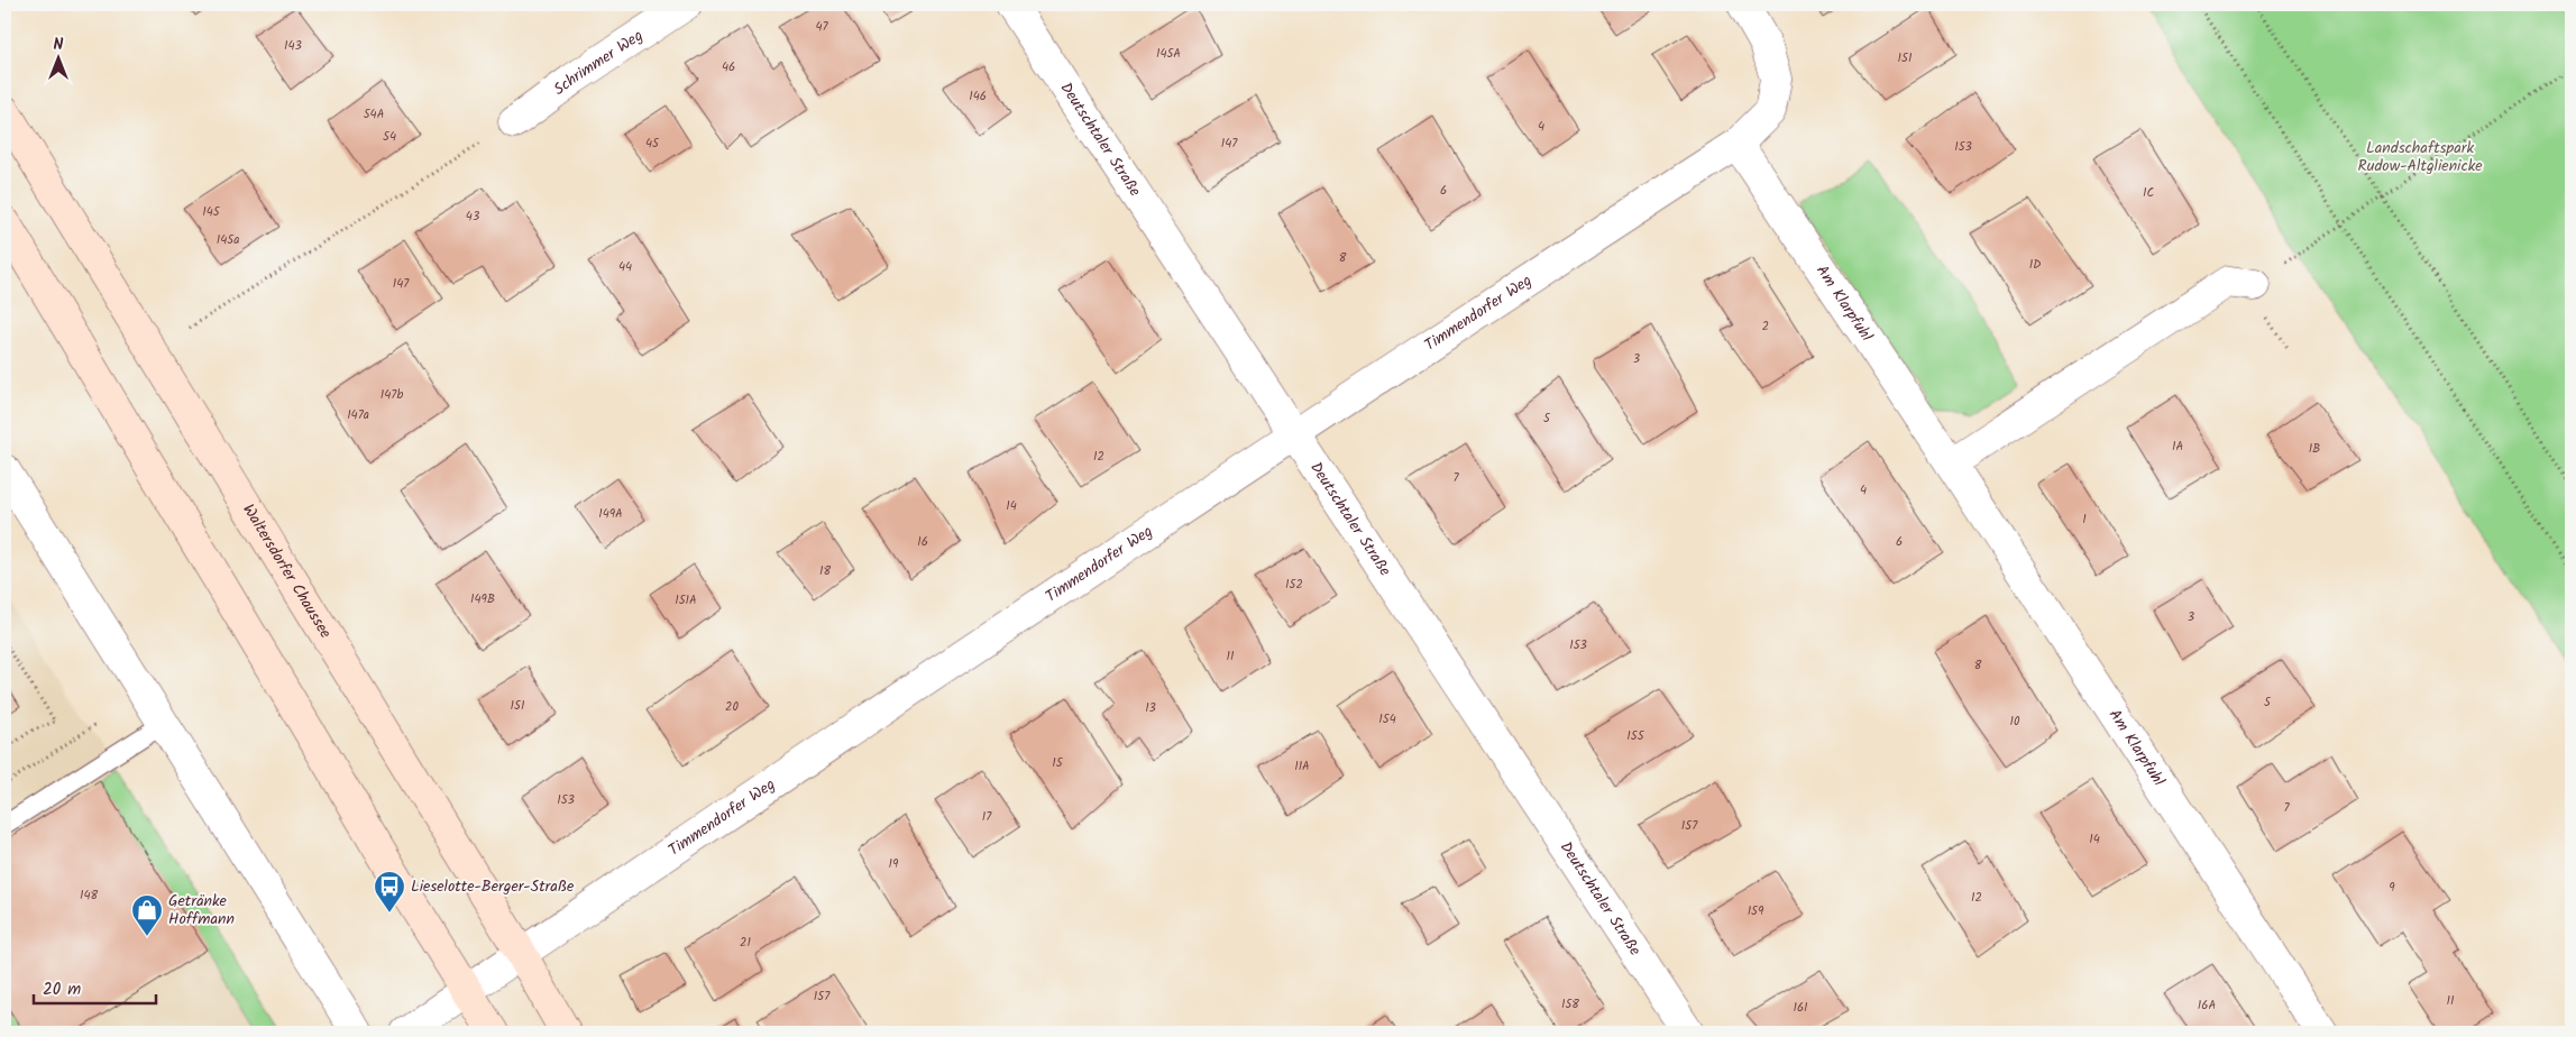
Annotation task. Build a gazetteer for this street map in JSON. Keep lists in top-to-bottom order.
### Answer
{
  "streets": {
    "main road": ["Waltersdorfer Chaussee"],
    "street": [
      "Schrimmer Weg",
      "Deutschtaler Straße",
      "Am Klarpfuhl",
      "Timmendorfer Weg"
    ]
  },
  "crossings": [
    ["Deutschtaler Straße", "Timmendorfer Weg"],
    ["Am Klarpfuhl", "Timmendorfer Weg"],
    ["Timmendorfer Weg", "Waltersdorfer Chaussee"]
  ],
  "parks": ["Landschaftspark Rudow-Altglienicke"],
  "places": {
    "bus stop": ["Lieselotte-Berger-Straße"],
    "shop": ["Getränke Hoffmann"]
  },
  "house_numbers": [
    "47",
    "143",
    "145A",
    "151",
    "46",
    "146",
    "54A",
    "4",
    "54",
    "45",
    "147",
    "153",
    "6",
    "1C",
    "145",
    "43",
    "145a",
    "8",
    "1D",
    "44",
    "147",
    "2",
    "3",
    "147b",
    "147a",
    "5",
    "1A",
    "1B",
    "12",
    "7",
    "4",
    "14",
    "149A",
    "1",
    "16",
    "6",
    "18",
    "152",
    "149B",
    "151A",
    "3",
    "153",
    "11",
    "8",
    "5",
    "151",
    "20",
    "13",
    "154",
    "10",
    "155",
    "15",
    "11A",
    "153",
    "7",
    "17",
    "157",
    "14",
    "19",
    "9",
    "148",
    "12",
    "159",
    "21",
    "157",
    "11",
    "158",
    "16A",
    "161"
  ],
  "scale_bar": "20 m",
  "north": "top"
}
